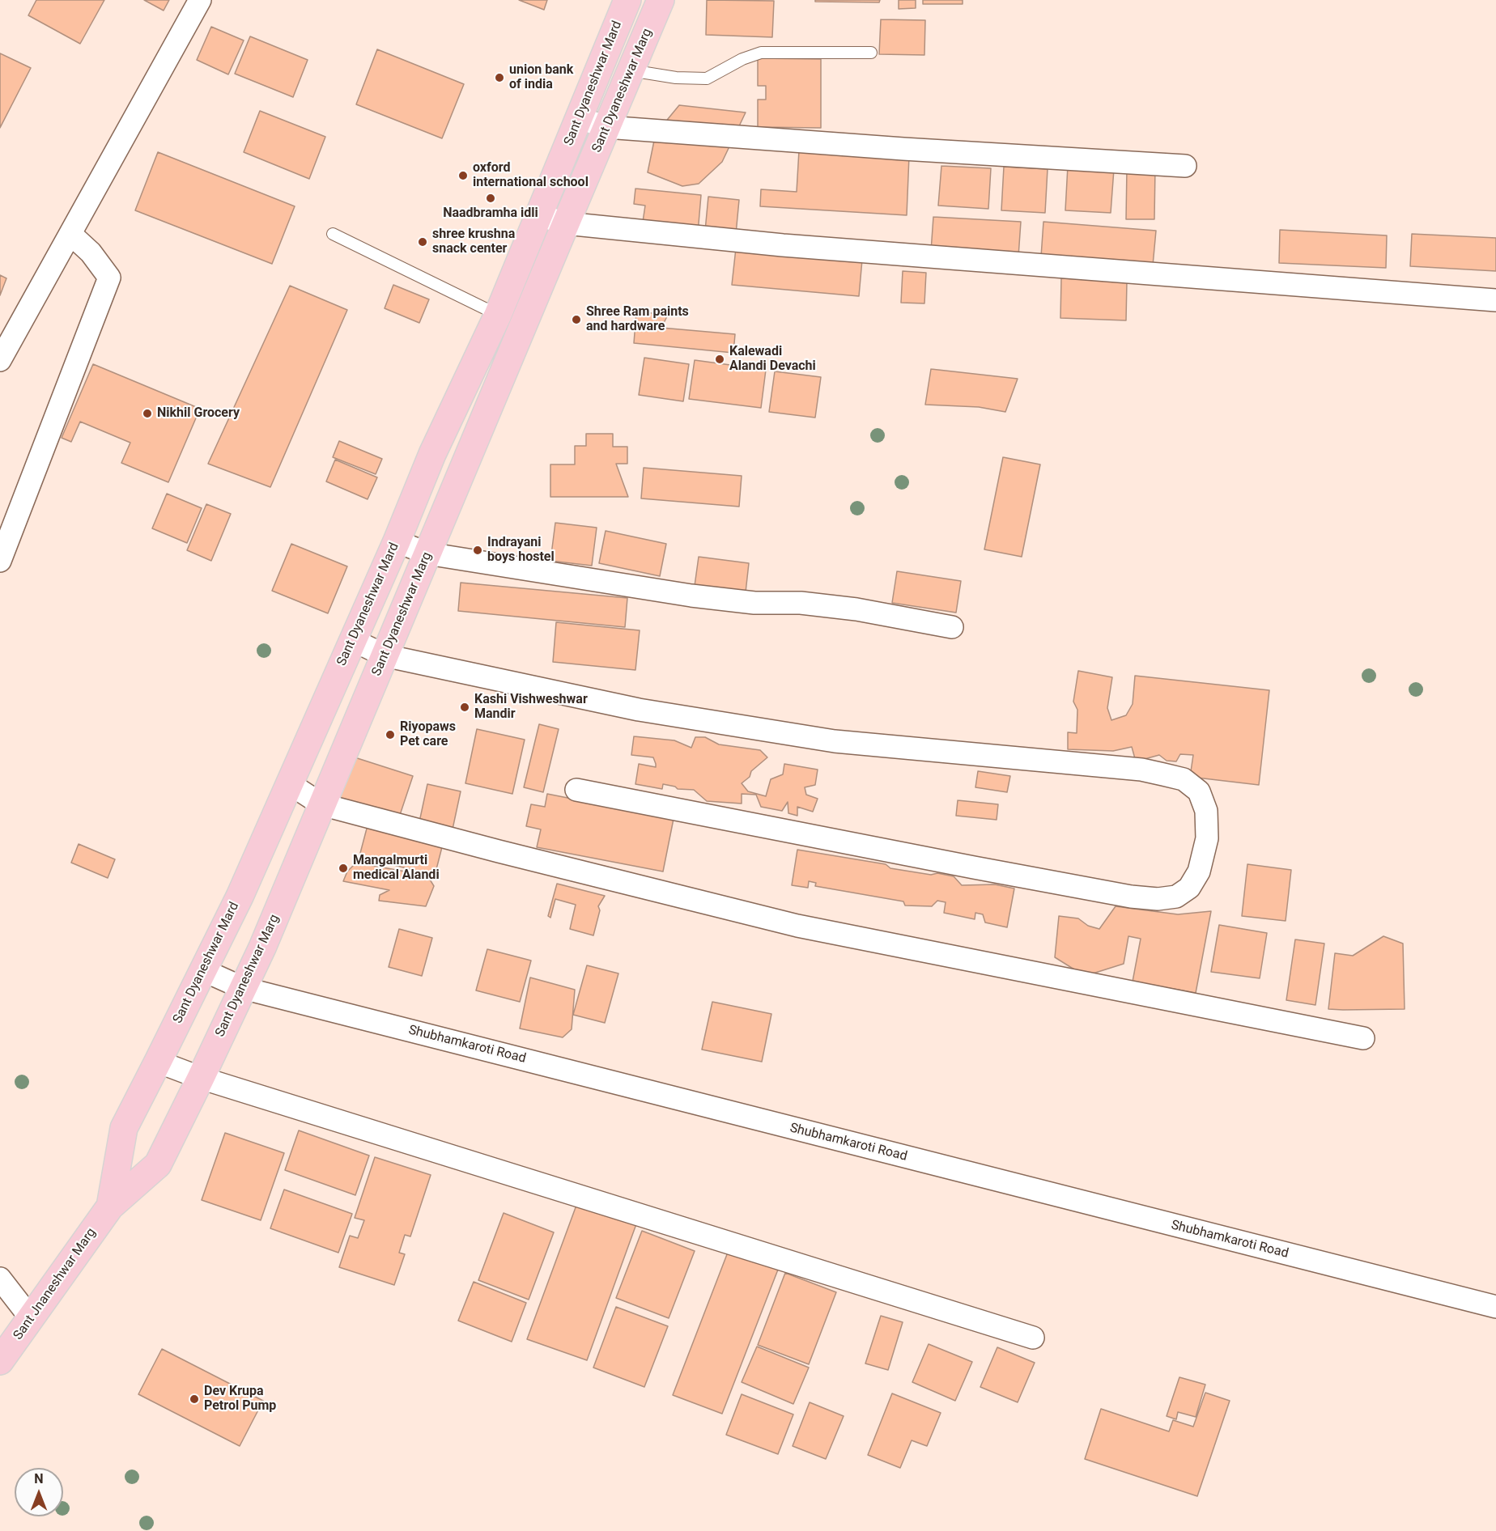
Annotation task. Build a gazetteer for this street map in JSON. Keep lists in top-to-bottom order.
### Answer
{
  "streets": {
    "main road": ["Sant Dyaneshwar Mard", "Sant Dyaneshwar Marg", "Sant Jnaneshwar Marg"],
    "street": ["Shubhamkaroti Road"]
  },
  "crossings": [
    ["Sant Dyaneshwar Mard", "Sant Dyaneshwar Marg"],
    ["Sant Dyaneshwar Mard", "Shubhamkaroti Road"],
    ["Sant Dyaneshwar Mard", "Sant Jnaneshwar Marg"],
    ["Sant Dyaneshwar Marg", "Shubhamkaroti Road"],
    ["Sant Dyaneshwar Marg", "Sant Jnaneshwar Marg"]
  ],
  "places": [
    "union bank of india",
    "oxford international school",
    "Naadbramha idli",
    "shree krushna snack center",
    "Shree Ram paints and hardware",
    "Kalewadi Alandi Devachi",
    "Nikhil Grocery",
    "Indrayani boys hostel",
    "Kashi Vishweshwar Mandir",
    "Riyopaws Pet care",
    "Mangalmurti medical Alandi",
    "Dev Krupa Petrol Pump"
  ],
  "north": "top"
}
